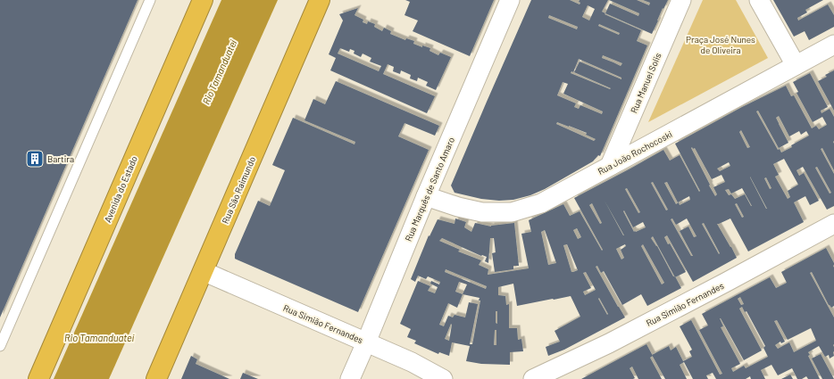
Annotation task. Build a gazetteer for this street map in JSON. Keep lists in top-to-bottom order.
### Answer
{
  "streets": {
    "highway": ["Avenida do Estado", "Rua São Raimundo"],
    "street": [
      "Rua Manuel Solis",
      "Rua João Rochocoski",
      "Rua Marquês de Santo Amaro",
      "Rua Simião Fernandes"
    ]
  },
  "crossings": [
    ["Rua Manuel Solis", "Rua João Rochocoski"],
    ["Rua João Rochocoski", "Rua Marquês de Santo Amaro"],
    ["Rua Marquês de Santo Amaro", "Rua Simião Fernandes"],
    ["Rua São Raimundo", "Rua Simião Fernandes"]
  ],
  "water": ["Rio Tamanduateí"],
  "parks": ["Praça José Nunes de Oliveira"],
  "places": {
    "building": ["Bartira"]
  }
}
